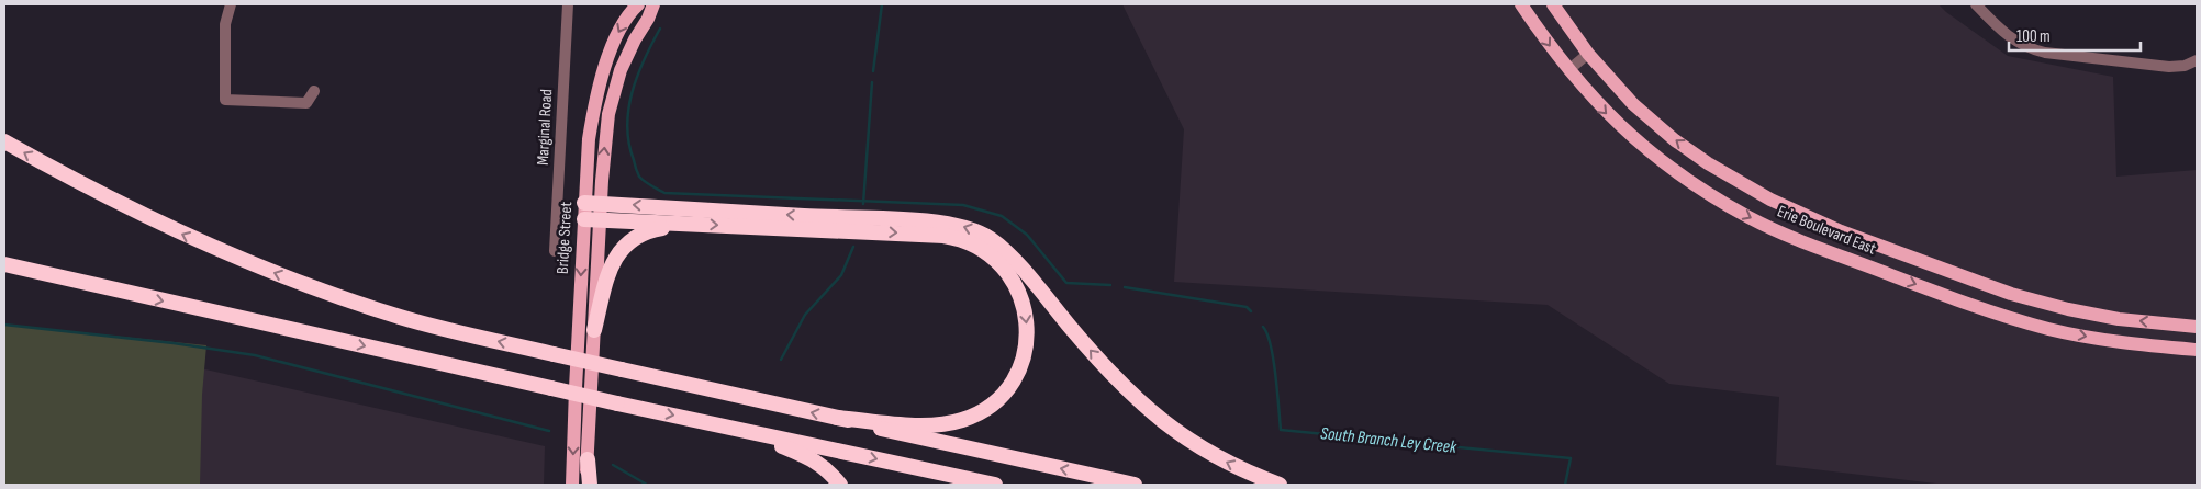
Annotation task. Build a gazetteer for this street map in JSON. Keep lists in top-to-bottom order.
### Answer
{
  "streets": {
    "main road": ["Erie Boulevard East", "Bridge Street"],
    "street": ["Marginal Road"]
  },
  "water": ["South Branch Ley Creek"],
  "scale_bar": "100 m"
}
